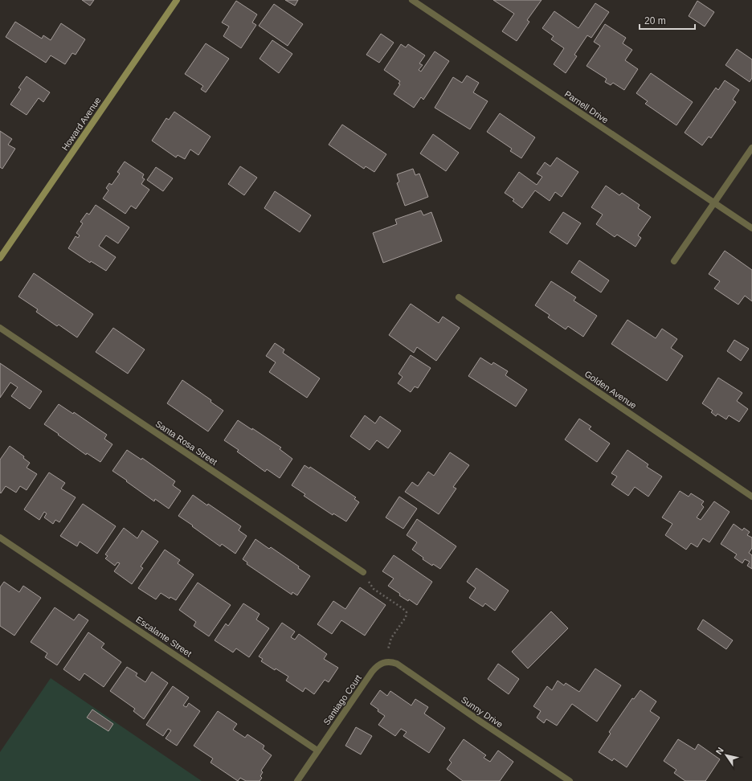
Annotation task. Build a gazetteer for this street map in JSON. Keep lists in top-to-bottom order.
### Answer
{
  "streets": {
    "street": [
      "Parnell Drive",
      "Howard Avenue",
      "Golden Avenue",
      "Santa Rosa Street",
      "Escalante Street",
      "Santiago Court",
      "Sunny Drive"
    ]
  },
  "crossings": [
    ["Escalante Street", "Santiago Court"],
    ["Santiago Court", "Sunny Drive"]
  ],
  "scale_bar": "20 m",
  "north": "top left"
}
